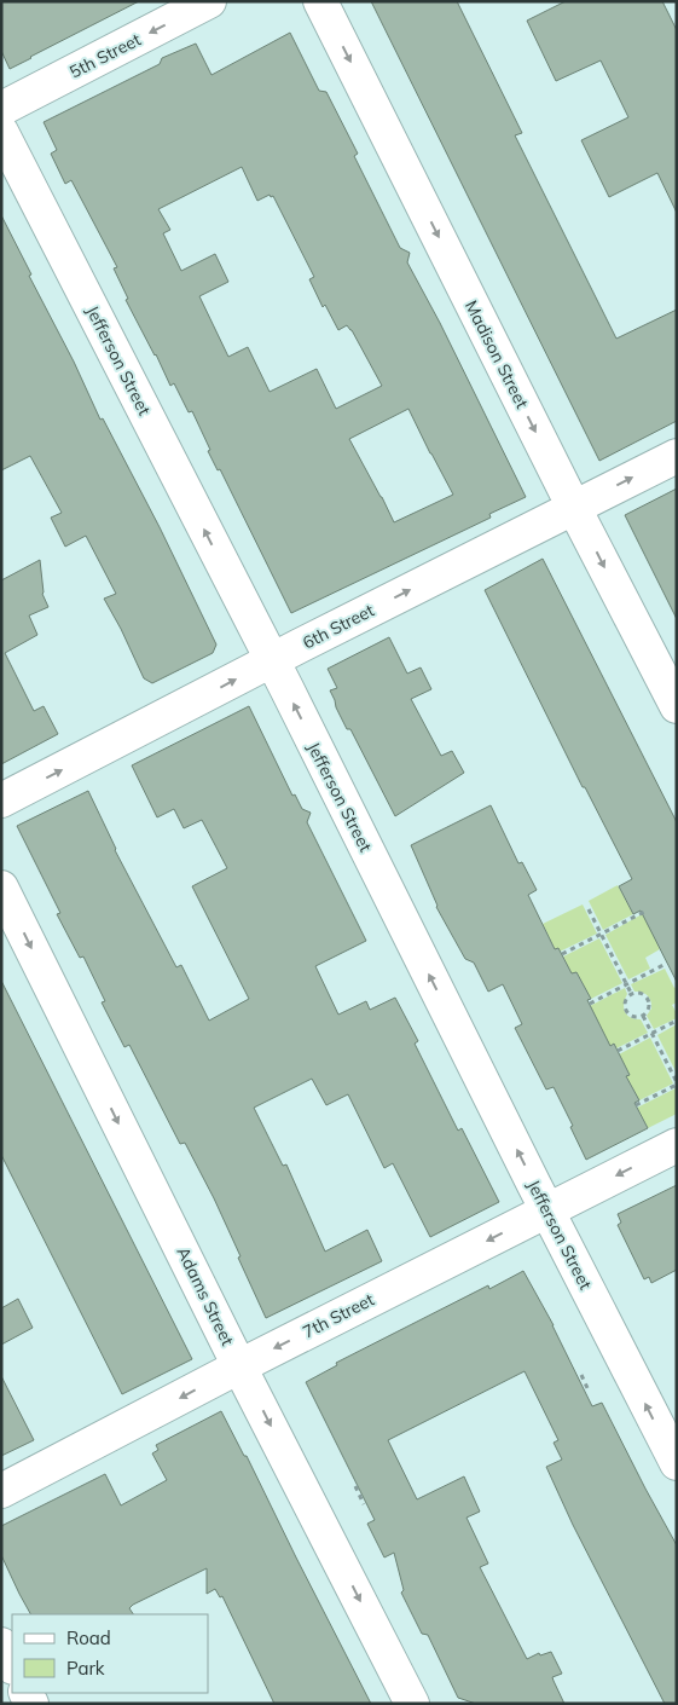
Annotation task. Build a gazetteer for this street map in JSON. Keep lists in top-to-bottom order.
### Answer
{
  "streets": {
    "street": [
      "5th Street",
      "Madison Street",
      "Jefferson Street",
      "6th Street",
      "Adams Street",
      "7th Street"
    ]
  },
  "crossings": [
    ["Madison Street", "6th Street"],
    ["Jefferson Street", "6th Street"],
    ["Jefferson Street", "7th Street"],
    ["Adams Street", "7th Street"]
  ],
  "one_way": [
    "5th Street",
    "Madison Street",
    "Jefferson Street",
    "6th Street",
    "Adams Street",
    "7th Street"
  ],
  "legend": ["Road", "Park"]
}
